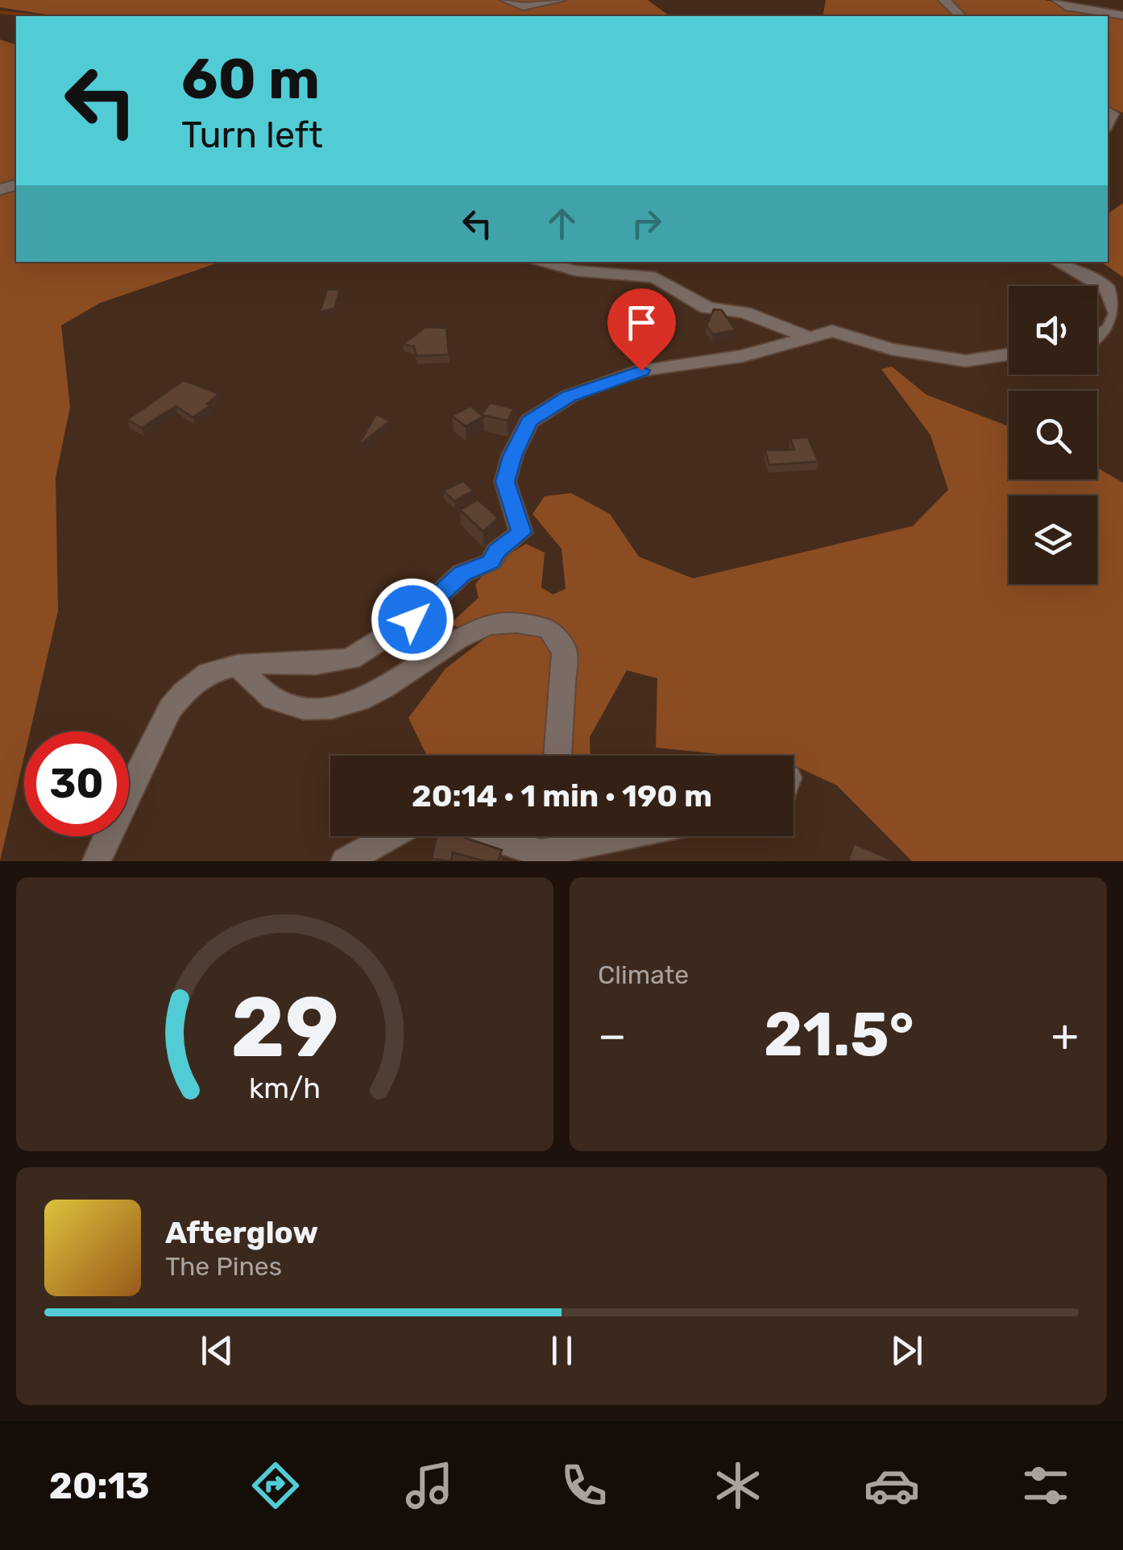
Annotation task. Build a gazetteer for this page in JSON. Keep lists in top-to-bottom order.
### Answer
{
  "page": {
    "turn": ["60 m", "Turn left"],
    "limit": "30",
    "trip": "20:14 · 1 min · 190 m",
    "tile": "Climate",
    "heat": ["−", "21.5°", "+"],
    "song": ["Afterglow", "The Pines"],
    "tabs": "20:13",
    "gauge": ["29", "km/h"]
  }
}
